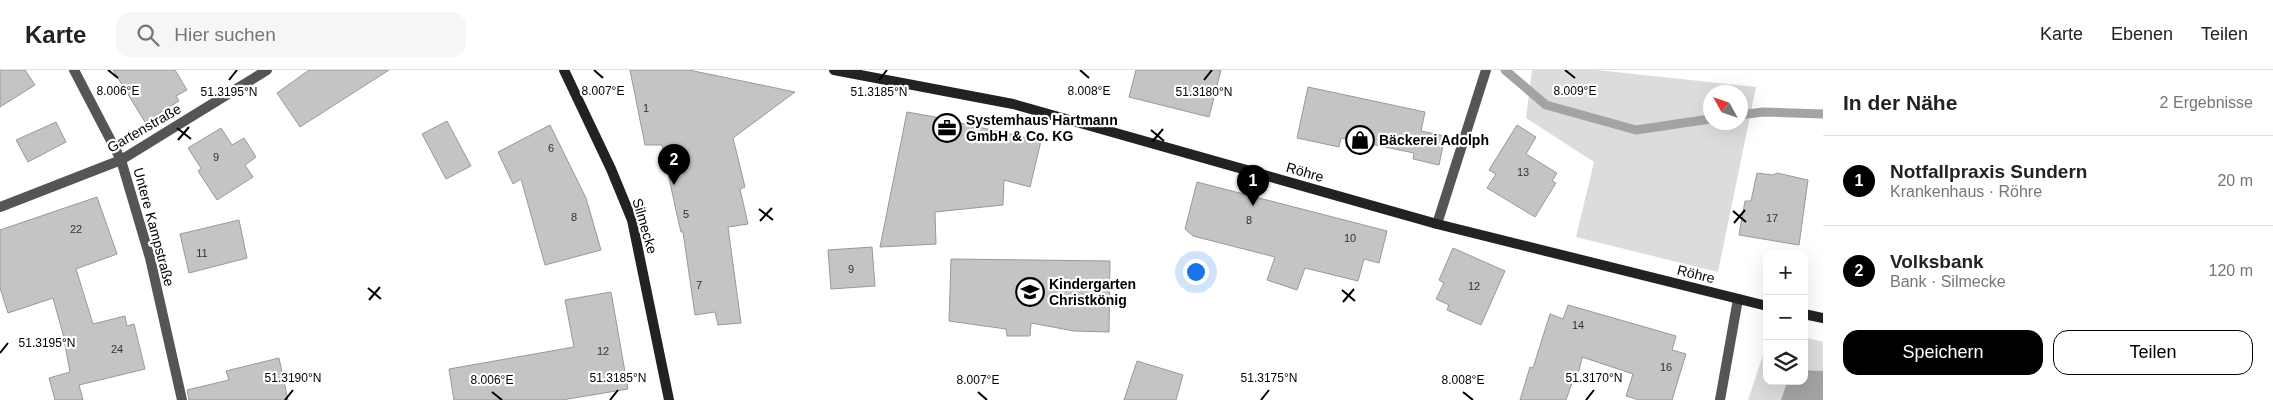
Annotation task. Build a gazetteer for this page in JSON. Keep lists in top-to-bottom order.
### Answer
{
  "streets": {
    "main road": ["Röhre", "Silmecke"],
    "street": ["Gartenstraße", "Untere Kampstraße"]
  },
  "crossings": [
    ["Gartenstraße", "Untere Kampstraße"]
  ],
  "places": {
    "office": ["Systemhaus Hartmann GmbH & Co. KG"],
    "shop": ["Bäckerei Adolph"],
    "school or university": ["Kindergarten Christkönig"]
  },
  "house_numbers": [
    "1",
    "6",
    "9",
    "13",
    "5",
    "8",
    "17",
    "8",
    "22",
    "10",
    "11",
    "9",
    "7",
    "12",
    "14",
    "24",
    "12",
    "16"
  ],
  "north": "top left",
  "page": {
    "header": "Karte",
    "search": "Hier suchen",
    "nav": ["Karte", "Ebenen", "Teilen"],
    "heading": ["In der Nähe", "2 Ergebnisse"],
    "list": [
      {
        "mark": "1",
        "name": "Notfallpraxis Sundern",
        "note": "Krankenhaus · Röhre",
        "value": "20 m"
      },
      {
        "mark": "2",
        "name": "Volksbank",
        "note": "Bank · Silmecke",
        "value": "120 m"
      }
    ],
    "pins": ["2", "1"],
    "map_buttons": ["+", "−"],
    "buttons": ["Speichern", "Teilen"]
  },
  "coordinates": [
    "8.006°E",
    "8.007°E",
    "8.008°E",
    "8.009°E",
    "51.3195°N",
    "51.3185°N",
    "51.3180°N",
    "51.3190°N",
    "51.3175°N",
    "51.3170°N"
  ]
}
